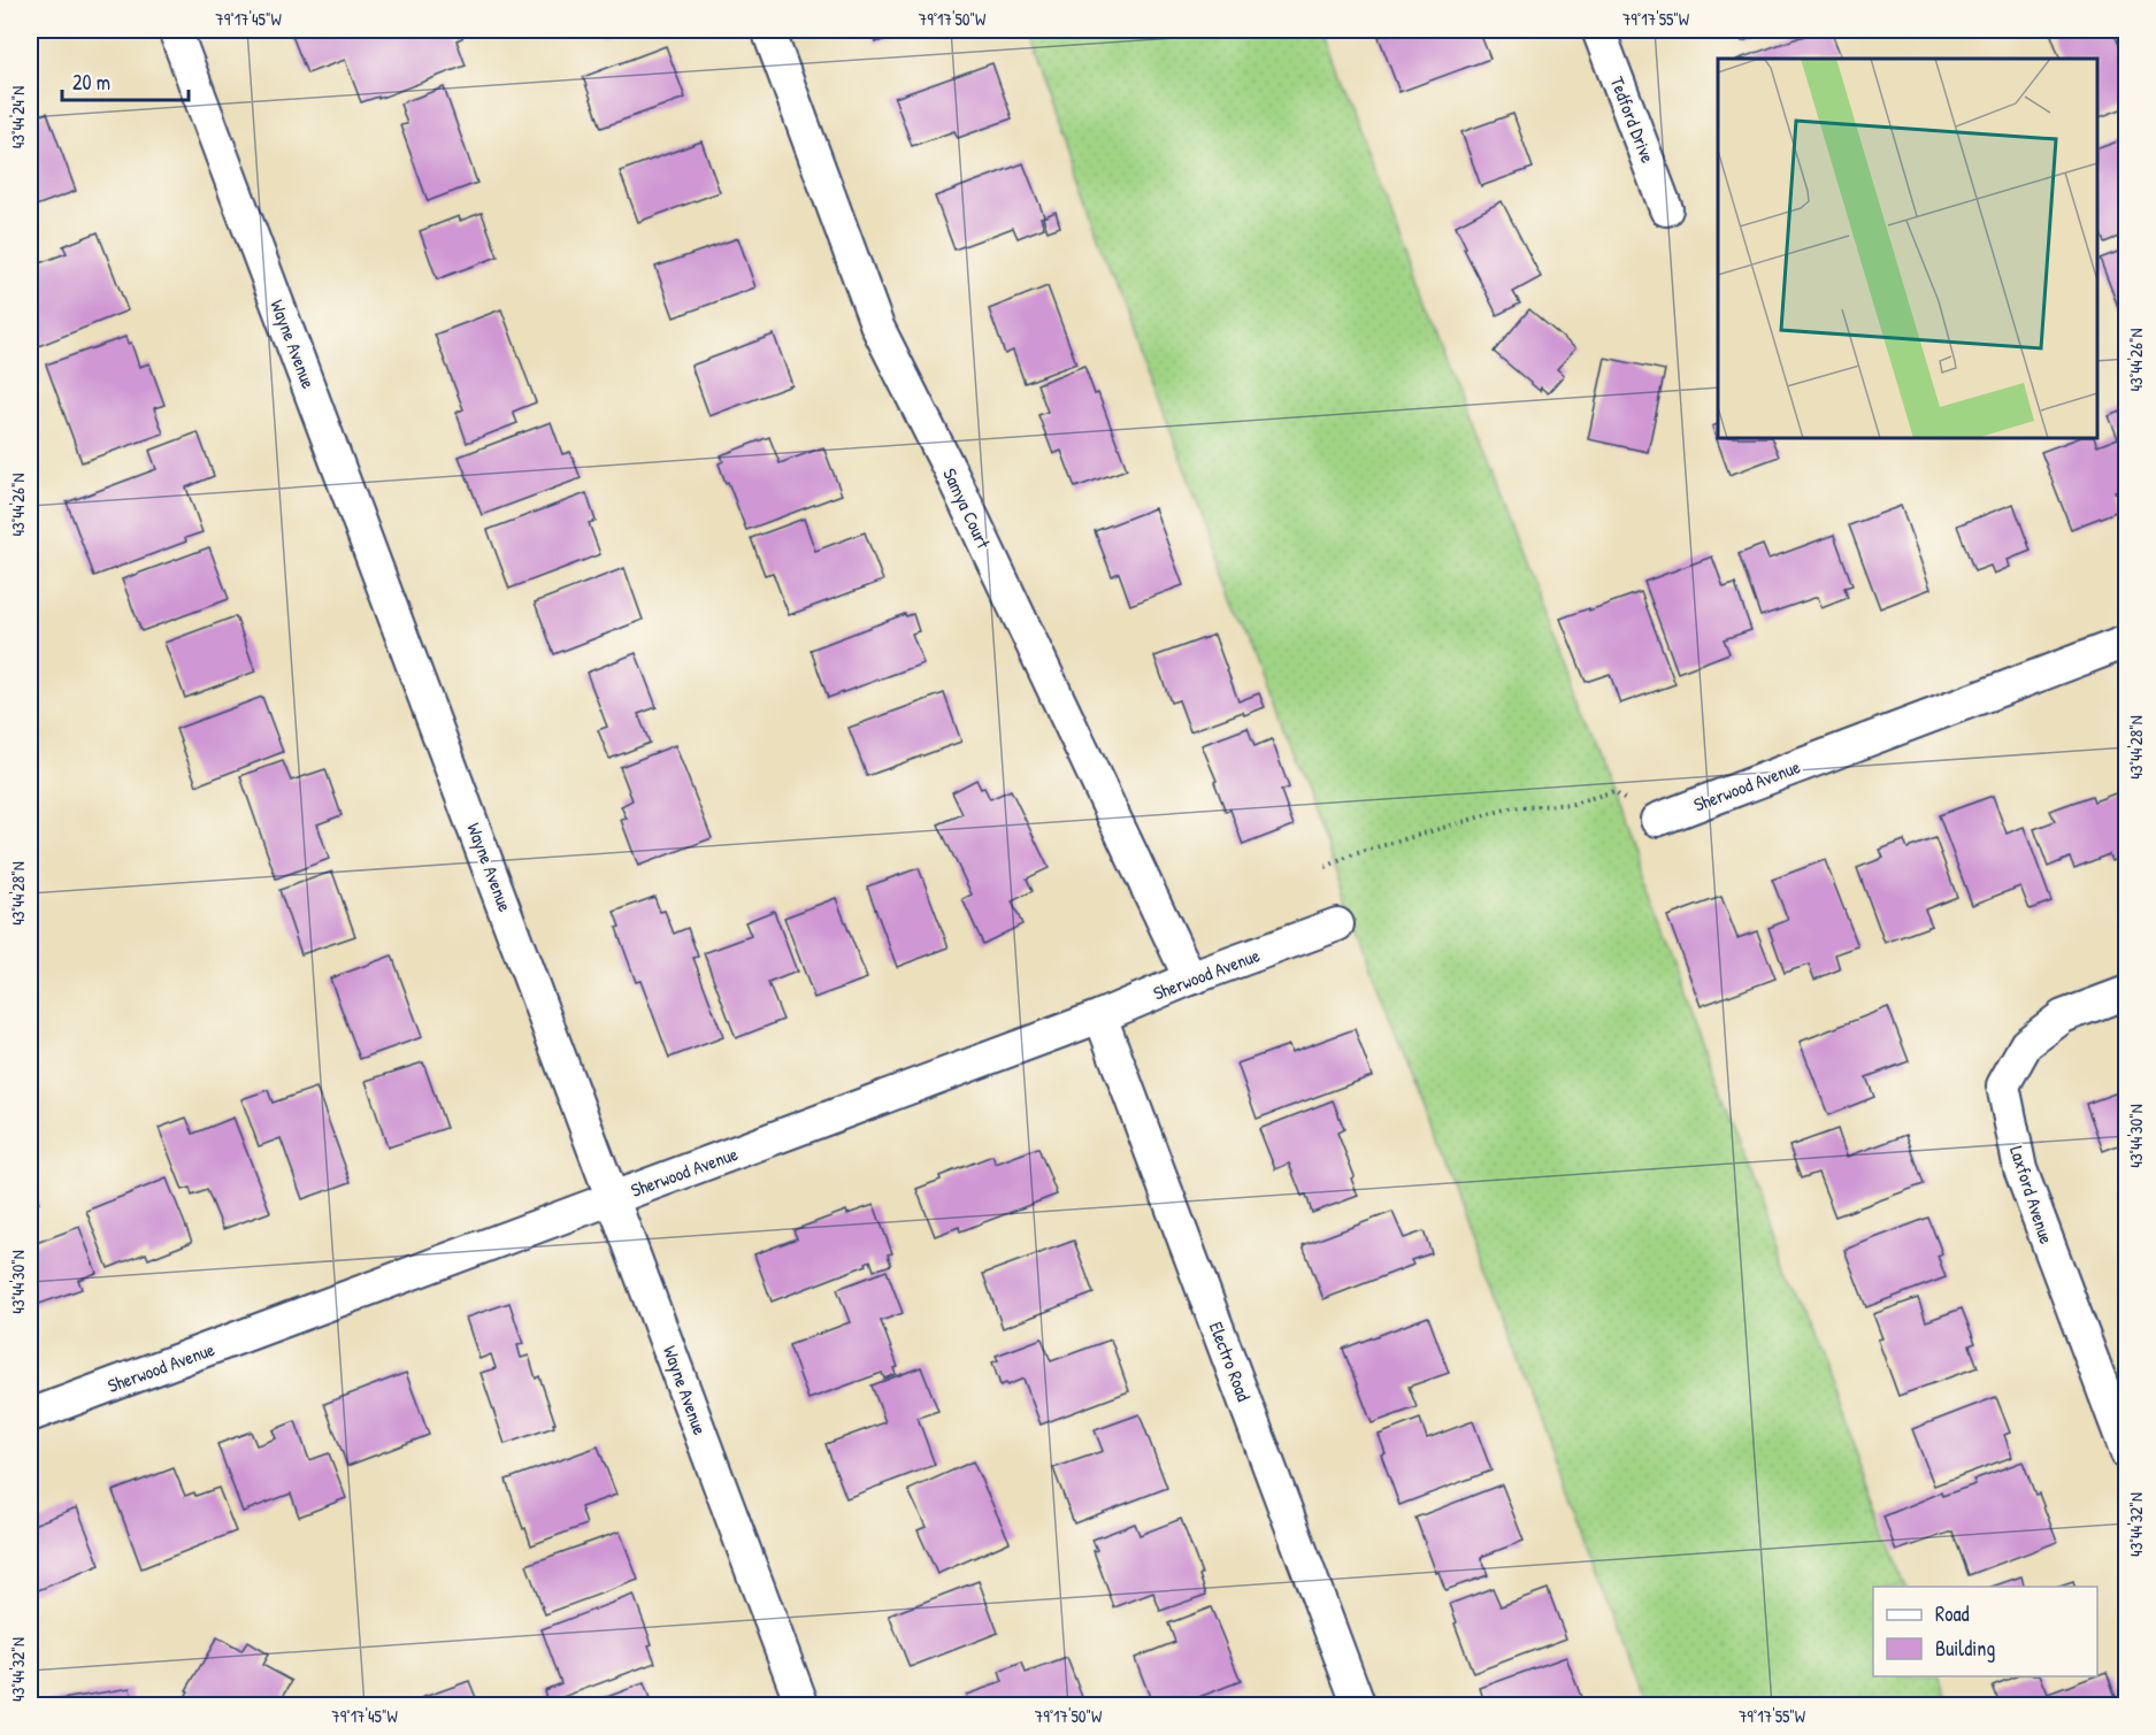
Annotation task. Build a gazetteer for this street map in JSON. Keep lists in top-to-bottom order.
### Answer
{
  "streets": {
    "street": [
      "Tedford Drive",
      "Wayne Avenue",
      "Samya Court",
      "Sherwood Avenue",
      "Laxford Avenue",
      "Electro Road"
    ]
  },
  "crossings": [
    ["Wayne Avenue", "Sherwood Avenue"],
    ["Samya Court", "Sherwood Avenue"],
    ["Sherwood Avenue", "Electro Road"]
  ],
  "legend": ["Road", "Building"],
  "scale_bar": "20 m",
  "coordinates": [
    "79°17'45\"W",
    "79°17'50\"W",
    "79°17'55\"W",
    "43°44'24\"N",
    "43°44'26\"N",
    "43°44'28\"N",
    "43°44'30\"N",
    "43°44'32\"N"
  ]
}
